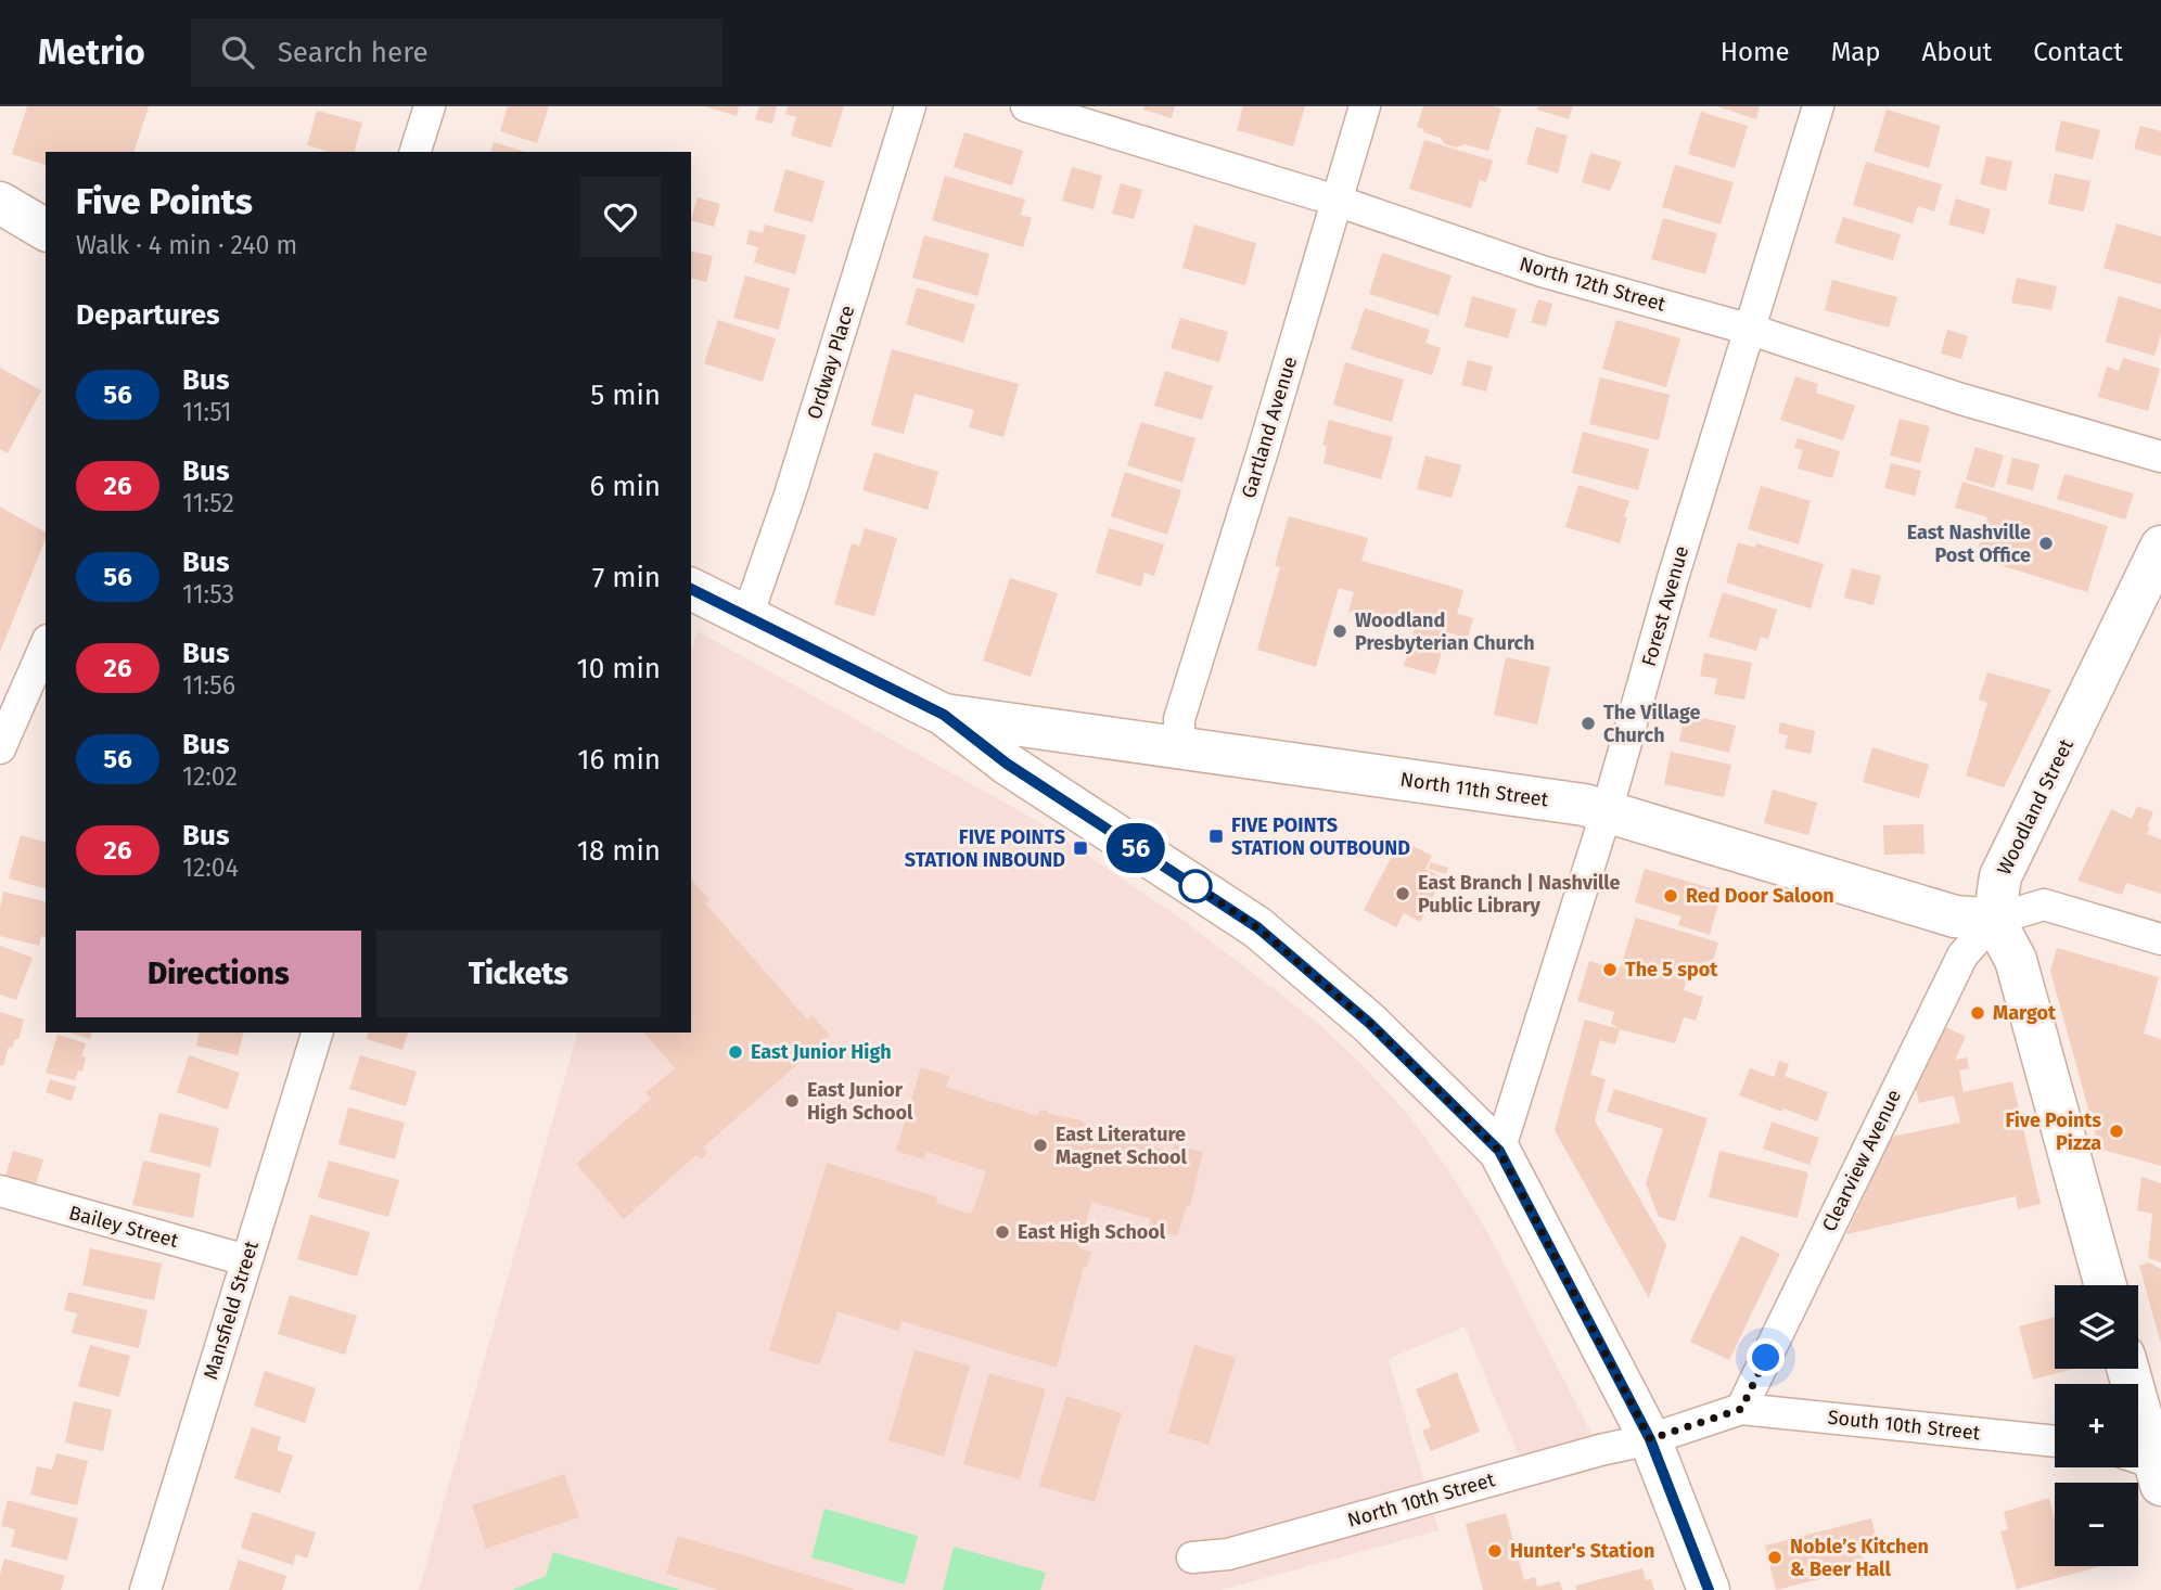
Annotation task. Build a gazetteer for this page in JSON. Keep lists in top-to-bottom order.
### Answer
{
  "streets": {
    "street": [
      "North 12th Street",
      "Ordway Place",
      "Gartland Avenue",
      "Forest Avenue",
      "North 11th Street",
      "Woodland Street",
      "Clearview Avenue",
      "Bailey Street",
      "Mansfield Street",
      "South 10th Street",
      "North 10th Street"
    ]
  },
  "crossings": [
    ["North 12th Street", "Gartland Avenue"],
    ["North 12th Street", "Forest Avenue"],
    ["Gartland Avenue", "North 11th Street"],
    ["Forest Avenue", "North 11th Street"],
    ["North 11th Street", "Woodland Street"],
    ["North 11th Street", "Clearview Avenue"],
    ["Woodland Street", "Clearview Avenue"],
    ["Clearview Avenue", "South 10th Street"],
    ["Clearview Avenue", "North 10th Street"],
    ["Bailey Street", "Mansfield Street"],
    ["South 10th Street", "North 10th Street"]
  ],
  "places": {
    "other": [
      "East Nashville Post Office",
      "Woodland Presbyterian Church",
      "The Village Church",
      "East Branch | Nashville Public Library",
      "Red Door Saloon",
      "The 5 spot",
      "Margot",
      "East Junior High",
      "East Junior High School",
      "Five Points Pizza",
      "East Literature Magnet School",
      "East High School",
      "Hunter's Station",
      "Noble’s Kitchen & Beer Hall"
    ],
    "transit": ["FIVE POINTS STATION OUTBOUND", "FIVE POINTS STATION INBOUND"]
  },
  "lines": ["bus line 56"],
  "page": {
    "header": "Metrio",
    "search": "Search here",
    "nav": [
      "Home",
      "Map",
      "About",
      "Contact"
    ],
    "on_map": "56",
    "heading": [
      ["Five Points", "Walk · 4 min · 240 m"],
      "Departures"
    ],
    "list": [
      {
        "mark": "56",
        "name": "Bus",
        "note": "11:51",
        "value": "5 min"
      },
      {
        "mark": "26",
        "name": "Bus",
        "note": "11:52",
        "value": "6 min"
      },
      {
        "mark": "56",
        "name": "Bus",
        "note": "11:53",
        "value": "7 min"
      },
      {
        "mark": "26",
        "name": "Bus",
        "note": "11:56",
        "value": "10 min"
      },
      {
        "mark": "56",
        "name": "Bus",
        "note": "12:02",
        "value": "16 min"
      },
      {
        "mark": "26",
        "name": "Bus",
        "note": "12:04",
        "value": "18 min"
      }
    ],
    "buttons": ["Directions", "Tickets"],
    "map_buttons": ["+", "−"]
  }
}
